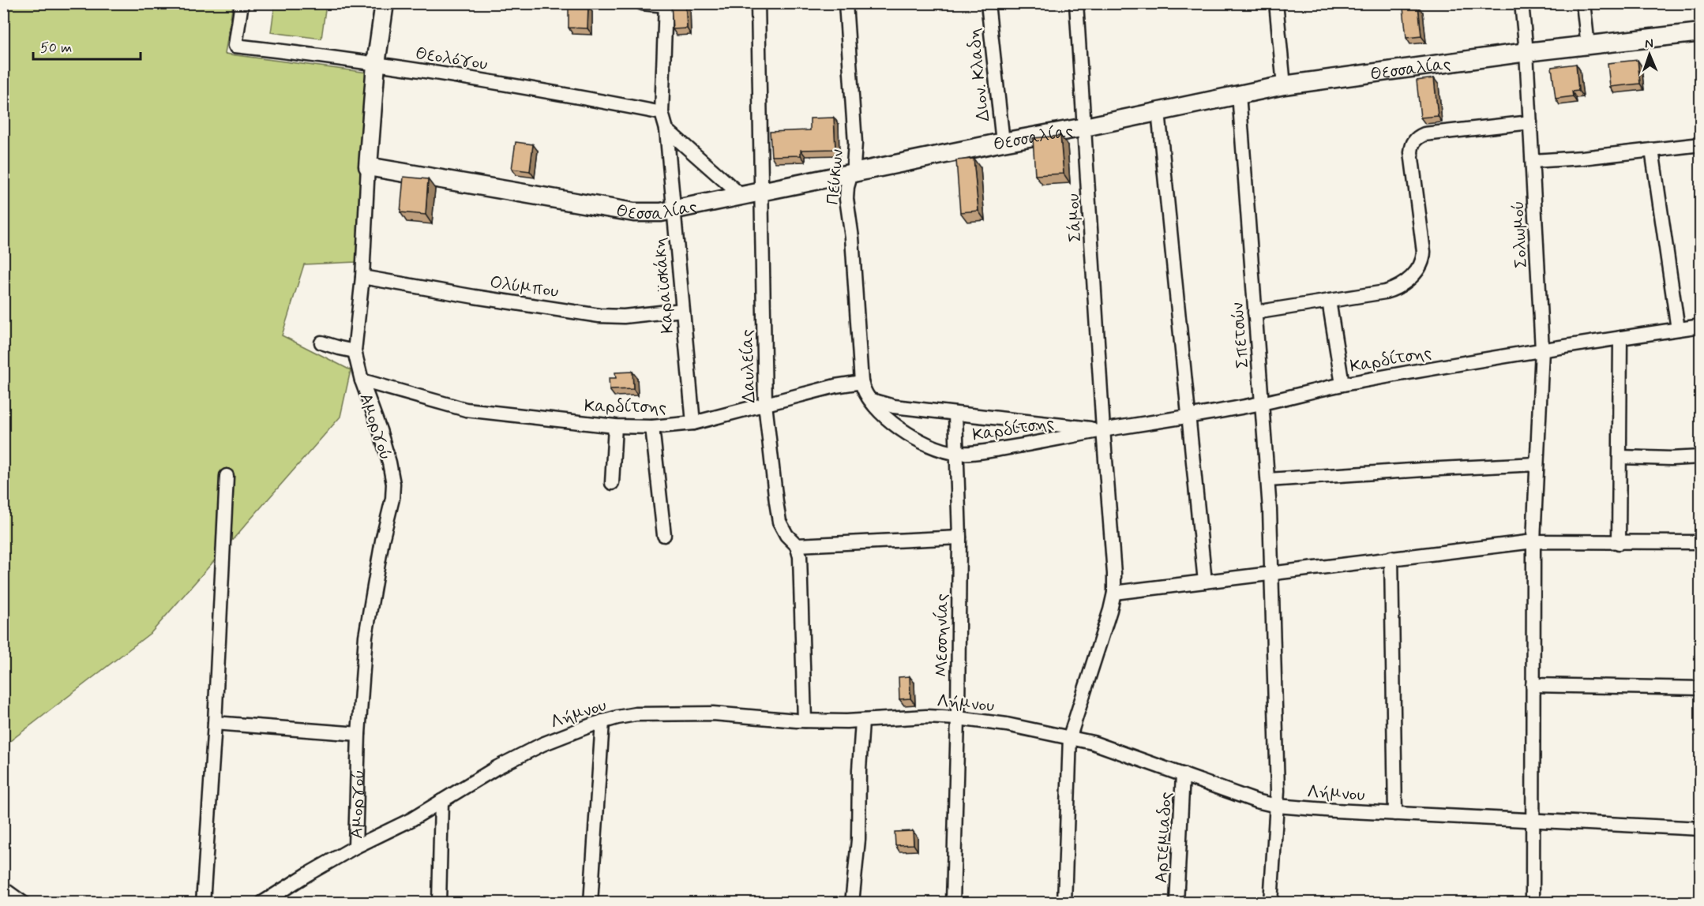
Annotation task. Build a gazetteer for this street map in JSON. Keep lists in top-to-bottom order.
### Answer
{
  "streets": {
    "street": [
      "Θεολόγου",
      "Θεσσαλίας",
      "Διον. Κλαδη",
      "Πεύκων",
      "Σάμου",
      "Σολωμού",
      "Ολύμπου",
      "Καραϊσκάκη",
      "Σπετσών",
      "Καρδίτσης",
      "Δαυλείας",
      "Αμοργού",
      "Μεσσηνίας",
      "Λήμνου",
      "Αρτεμιαδος"
    ]
  },
  "crossings": [
    ["Θεολόγου", "Καραϊσκάκη"],
    ["Θεολόγου", "Αμοργού"],
    ["Θεσσαλίας", "Διον. Κλαδη"],
    ["Θεσσαλίας", "Πεύκων"],
    ["Θεσσαλίας", "Σάμου"],
    ["Θεσσαλίας", "Σολωμού"],
    ["Θεσσαλίας", "Καραϊσκάκη"],
    ["Θεσσαλίας", "Σπετσών"],
    ["Θεσσαλίας", "Δαυλείας"],
    ["Θεσσαλίας", "Αμοργού"],
    ["Πεύκων", "Καρδίτσης"],
    ["Σάμου", "Καρδίτσης"],
    ["Σάμου", "Λήμνου"],
    ["Σολωμού", "Καρδίτσης"],
    ["Σολωμού", "Λήμνου"],
    ["Ολύμπου", "Καραϊσκάκη"],
    ["Ολύμπου", "Αμοργού"],
    ["Καραϊσκάκη", "Καρδίτσης"],
    ["Σπετσών", "Καρδίτσης"],
    ["Σπετσών", "Λήμνου"],
    ["Καρδίτσης", "Δαυλείας"],
    ["Καρδίτσης", "Αμοργού"],
    ["Καρδίτσης", "Μεσσηνίας"],
    ["Δαυλείας", "Λήμνου"],
    ["Αμοργού", "Λήμνου"],
    ["Μεσσηνίας", "Λήμνου"],
    ["Λήμνου", "Αρτεμιαδος"]
  ],
  "scale_bar": "50 m",
  "north": "top"
}
